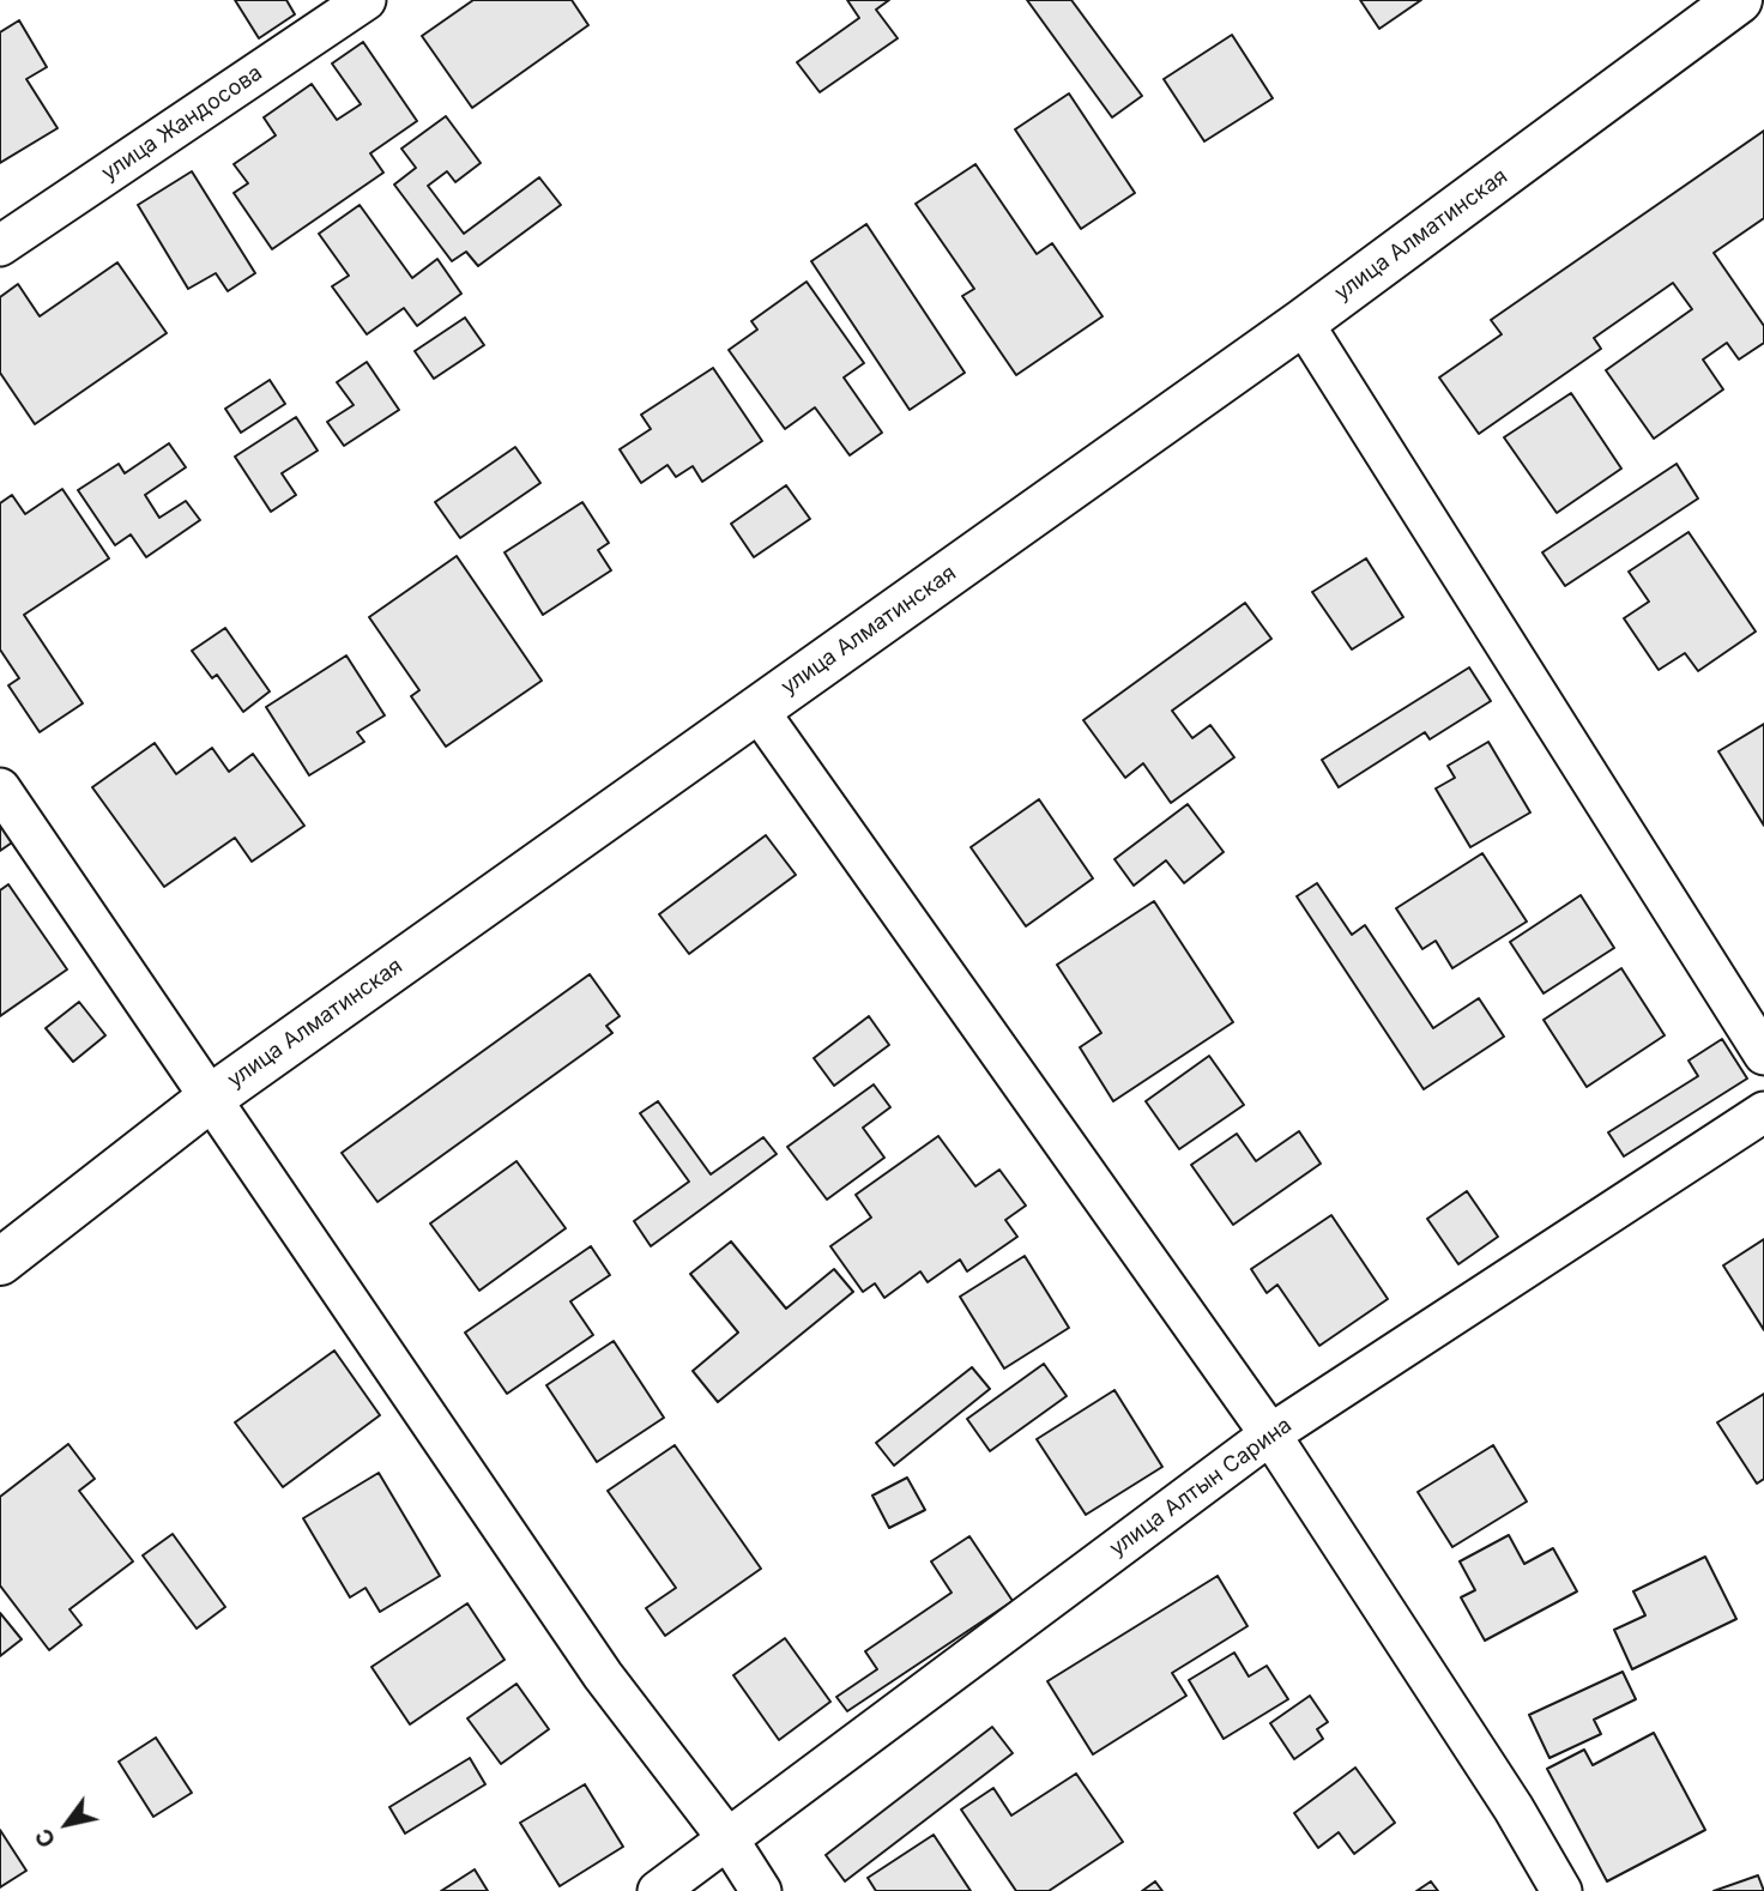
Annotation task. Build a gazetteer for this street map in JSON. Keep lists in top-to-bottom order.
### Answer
{
  "streets": {
    "street": ["улица Жандосова", "улица Алматинская", "улица Алтын Сарина"]
  },
  "north": "bottom left"
}
